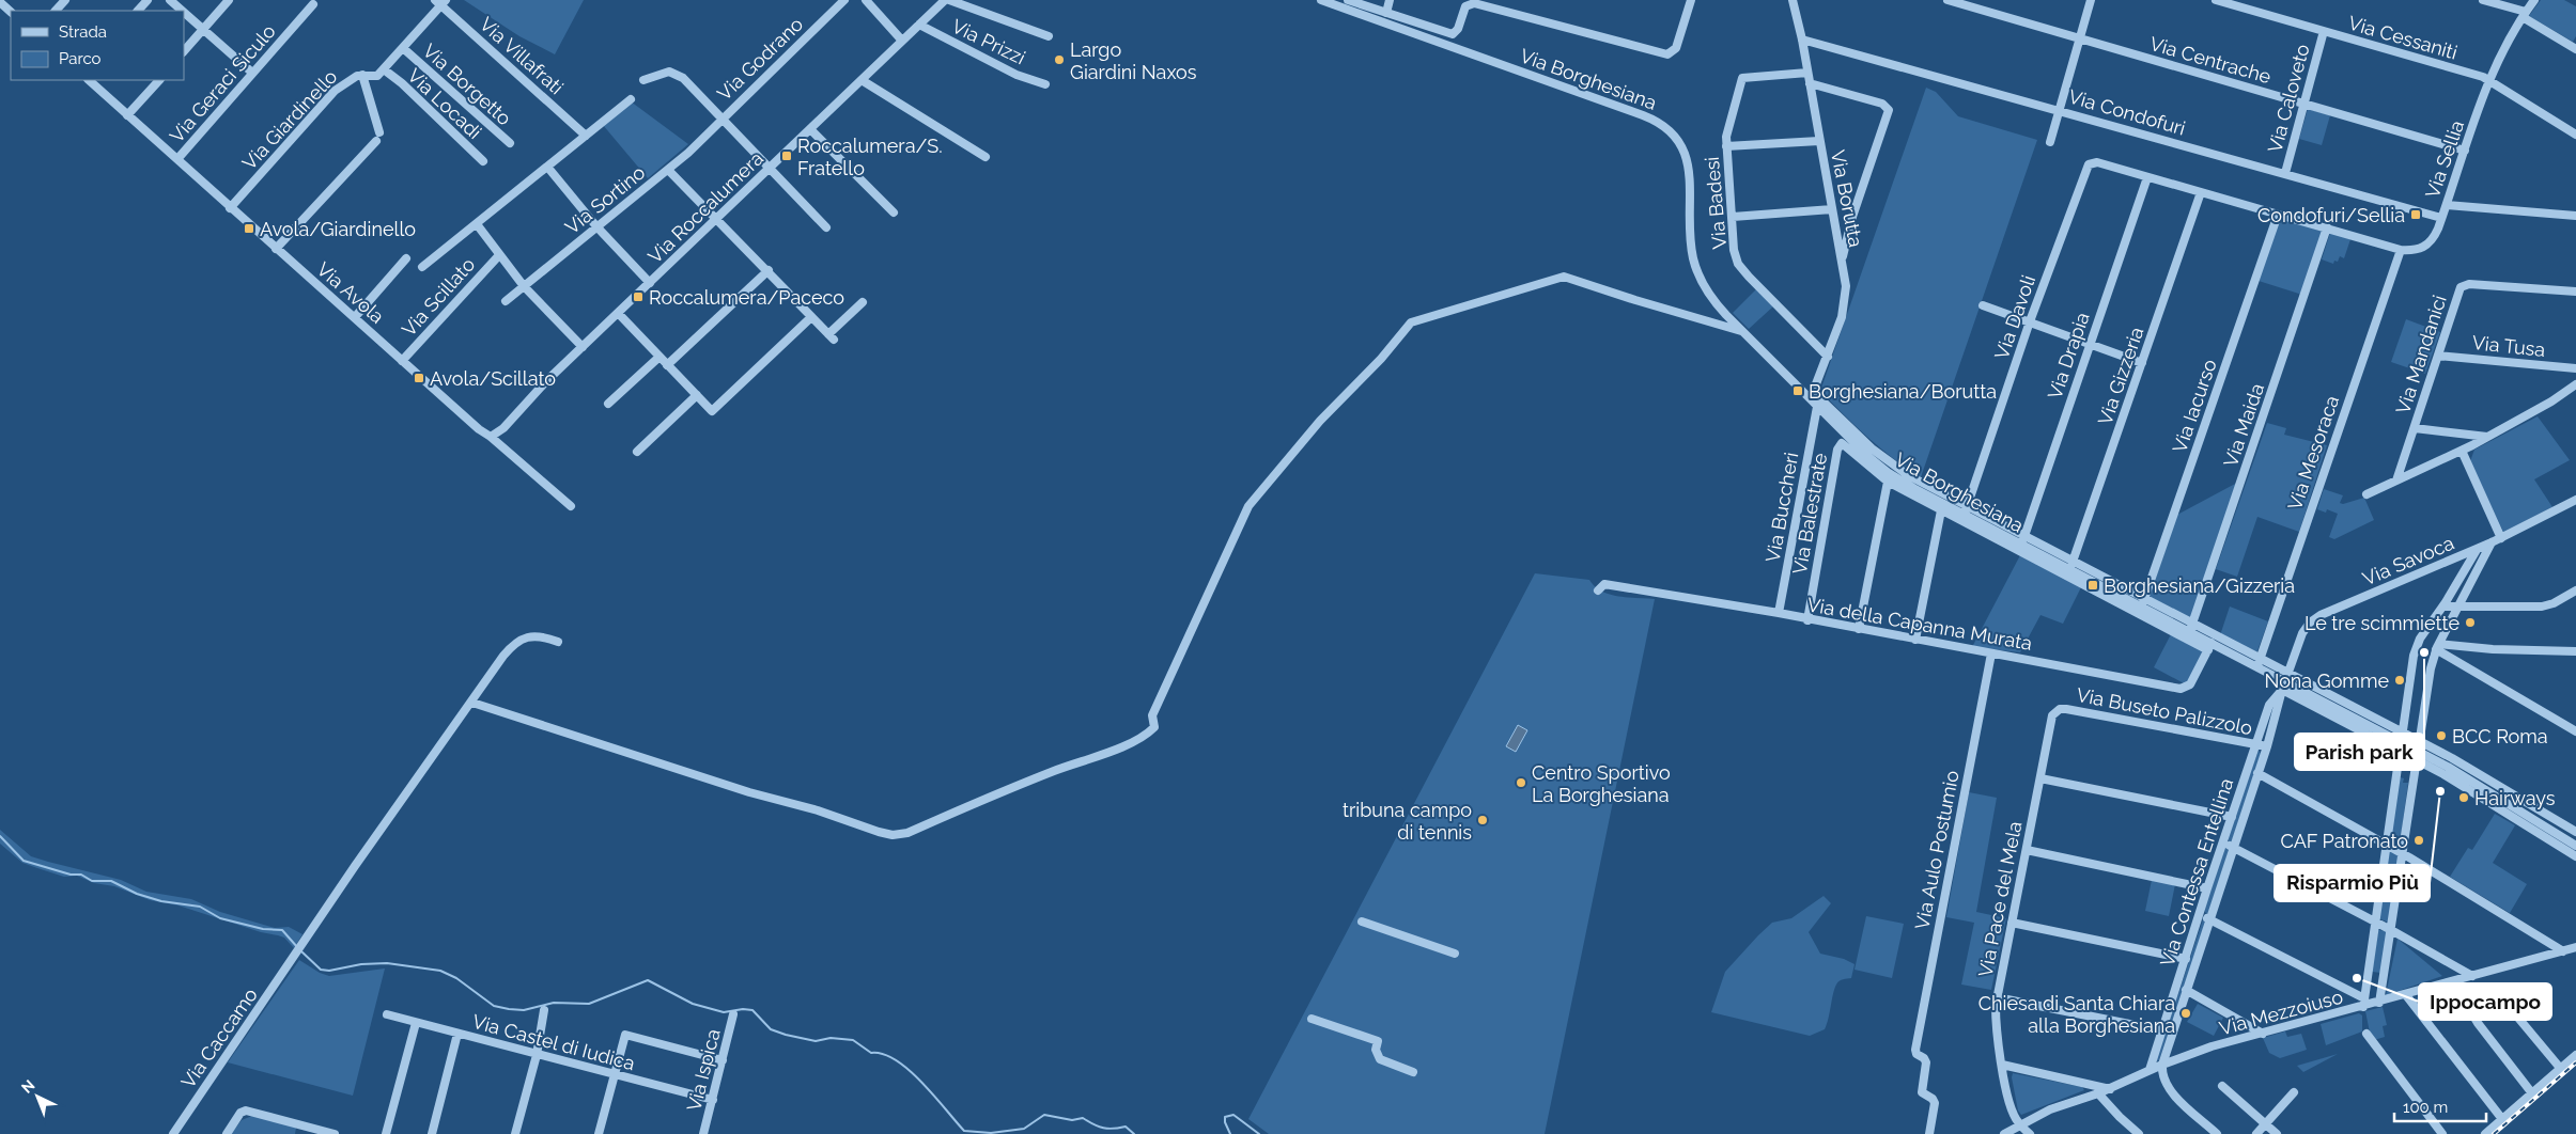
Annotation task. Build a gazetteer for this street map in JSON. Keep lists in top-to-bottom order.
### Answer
{
  "streets": {
    "street": [
      "Via Cessaniti",
      "Via Prizzi",
      "Via Villafrati",
      "Via Godrano",
      "Via Centrache",
      "Via Borghesiana",
      "Via Geraci Siculo",
      "Via Borgetto",
      "Via Caloveto",
      "Via Locadi",
      "Via Condofuri",
      "Via Giardinello",
      "Via Sellia",
      "Via Borutta",
      "Via Sortino",
      "Via Badesi",
      "Via Roccalumera",
      "Via Avola",
      "Via Scillato",
      "Via Davoli",
      "Via Tusa",
      "Via Mandanici",
      "Via Drapia",
      "Via Gizzeria",
      "Via Iacurso",
      "Via Maida",
      "Via Mesoraca",
      "Via Buccheri",
      "Via Balestrate",
      "Via Savoca",
      "Via della Capanna Murata",
      "Via Buseto Palizzolo",
      "Via Aulo Postumio",
      "Via Contessa Entellina",
      "Via Pace del Mela",
      "Via Mezzoiuso",
      "Via Caccamo",
      "Via Castel di Iudica",
      "Via Ispica"
    ]
  },
  "crossings": [
    ["Via Cessaniti", "Via Caloveto"],
    ["Via Cessaniti", "Via Sellia"],
    ["Via Prizzi", "Via Roccalumera"],
    ["Via Godrano", "Via Sortino"],
    ["Via Centrache", "Via Caloveto"],
    ["Via Centrache", "Via Sellia"],
    ["Via Borghesiana", "Via Borutta"],
    ["Via Borghesiana", "Via Davoli"],
    ["Via Borghesiana", "Via Drapia"],
    ["Via Borghesiana", "Via Gizzeria"],
    ["Via Borghesiana", "Via Iacurso"],
    ["Via Borghesiana", "Via Maida"],
    ["Via Borghesiana", "Via Mesoraca"],
    ["Via Borghesiana", "Via Buccheri"],
    ["Via Borghesiana", "Via Balestrate"],
    ["Via Borghesiana", "Via Savoca"],
    ["Via Borghesiana", "Via della Capanna Murata"],
    ["Via Borghesiana", "Via Contessa Entellina"],
    ["Via Geraci Siculo", "Via Avola"],
    ["Via Caloveto", "Via Condofuri"],
    ["Via Locadi", "Via Giardinello"],
    ["Via Condofuri", "Via Sellia"],
    ["Via Condofuri", "Via Borutta"],
    ["Via Giardinello", "Via Avola"],
    ["Via Sellia", "Via Davoli"],
    ["Via Sellia", "Via Drapia"],
    ["Via Sellia", "Via Gizzeria"],
    ["Via Sellia", "Via Iacurso"],
    ["Via Sellia", "Via Maida"],
    ["Via Sellia", "Via Mesoraca"],
    ["Via Borutta", "Via Badesi"],
    ["Via Roccalumera", "Via Avola"],
    ["Via Avola", "Via Scillato"],
    ["Via Tusa", "Via Mandanici"],
    ["Via Buccheri", "Via della Capanna Murata"],
    ["Via Balestrate", "Via della Capanna Murata"],
    ["Via Savoca", "Via Contessa Entellina"],
    ["Via della Capanna Murata", "Via Aulo Postumio"],
    ["Via Buseto Palizzolo", "Via Contessa Entellina"],
    ["Via Buseto Palizzolo", "Via Pace del Mela"],
    ["Via Contessa Entellina", "Via Mezzoiuso"],
    ["Via Pace del Mela", "Via Mezzoiuso"],
    ["Via Castel di Iudica", "Via Ispica"]
  ],
  "places": {
    "other": [
      "Largo Giardini Naxos",
      "Le tre scimmiette",
      "Parish park",
      "Nona Gomme",
      "BCC Roma",
      "Centro Sportivo La Borghesiana",
      "Risparmio Più",
      "Hairways",
      "tribuna campo di tennis",
      "CAF Patronato",
      "Ippocampo",
      "Chiesa di Santa Chiara alla Borghesiana"
    ],
    "transit": [
      "Roccalumera/S. Fratello",
      "Condofuri/Sellia",
      "Avola/Giardinello",
      "Roccalumera/Paceco",
      "Avola/Scillato",
      "Borghesiana/Borutta",
      "Borghesiana/Gizzeria"
    ]
  },
  "legend": ["Strada", "Parco"],
  "scale_bar": "100 m",
  "north": "top left"
}
